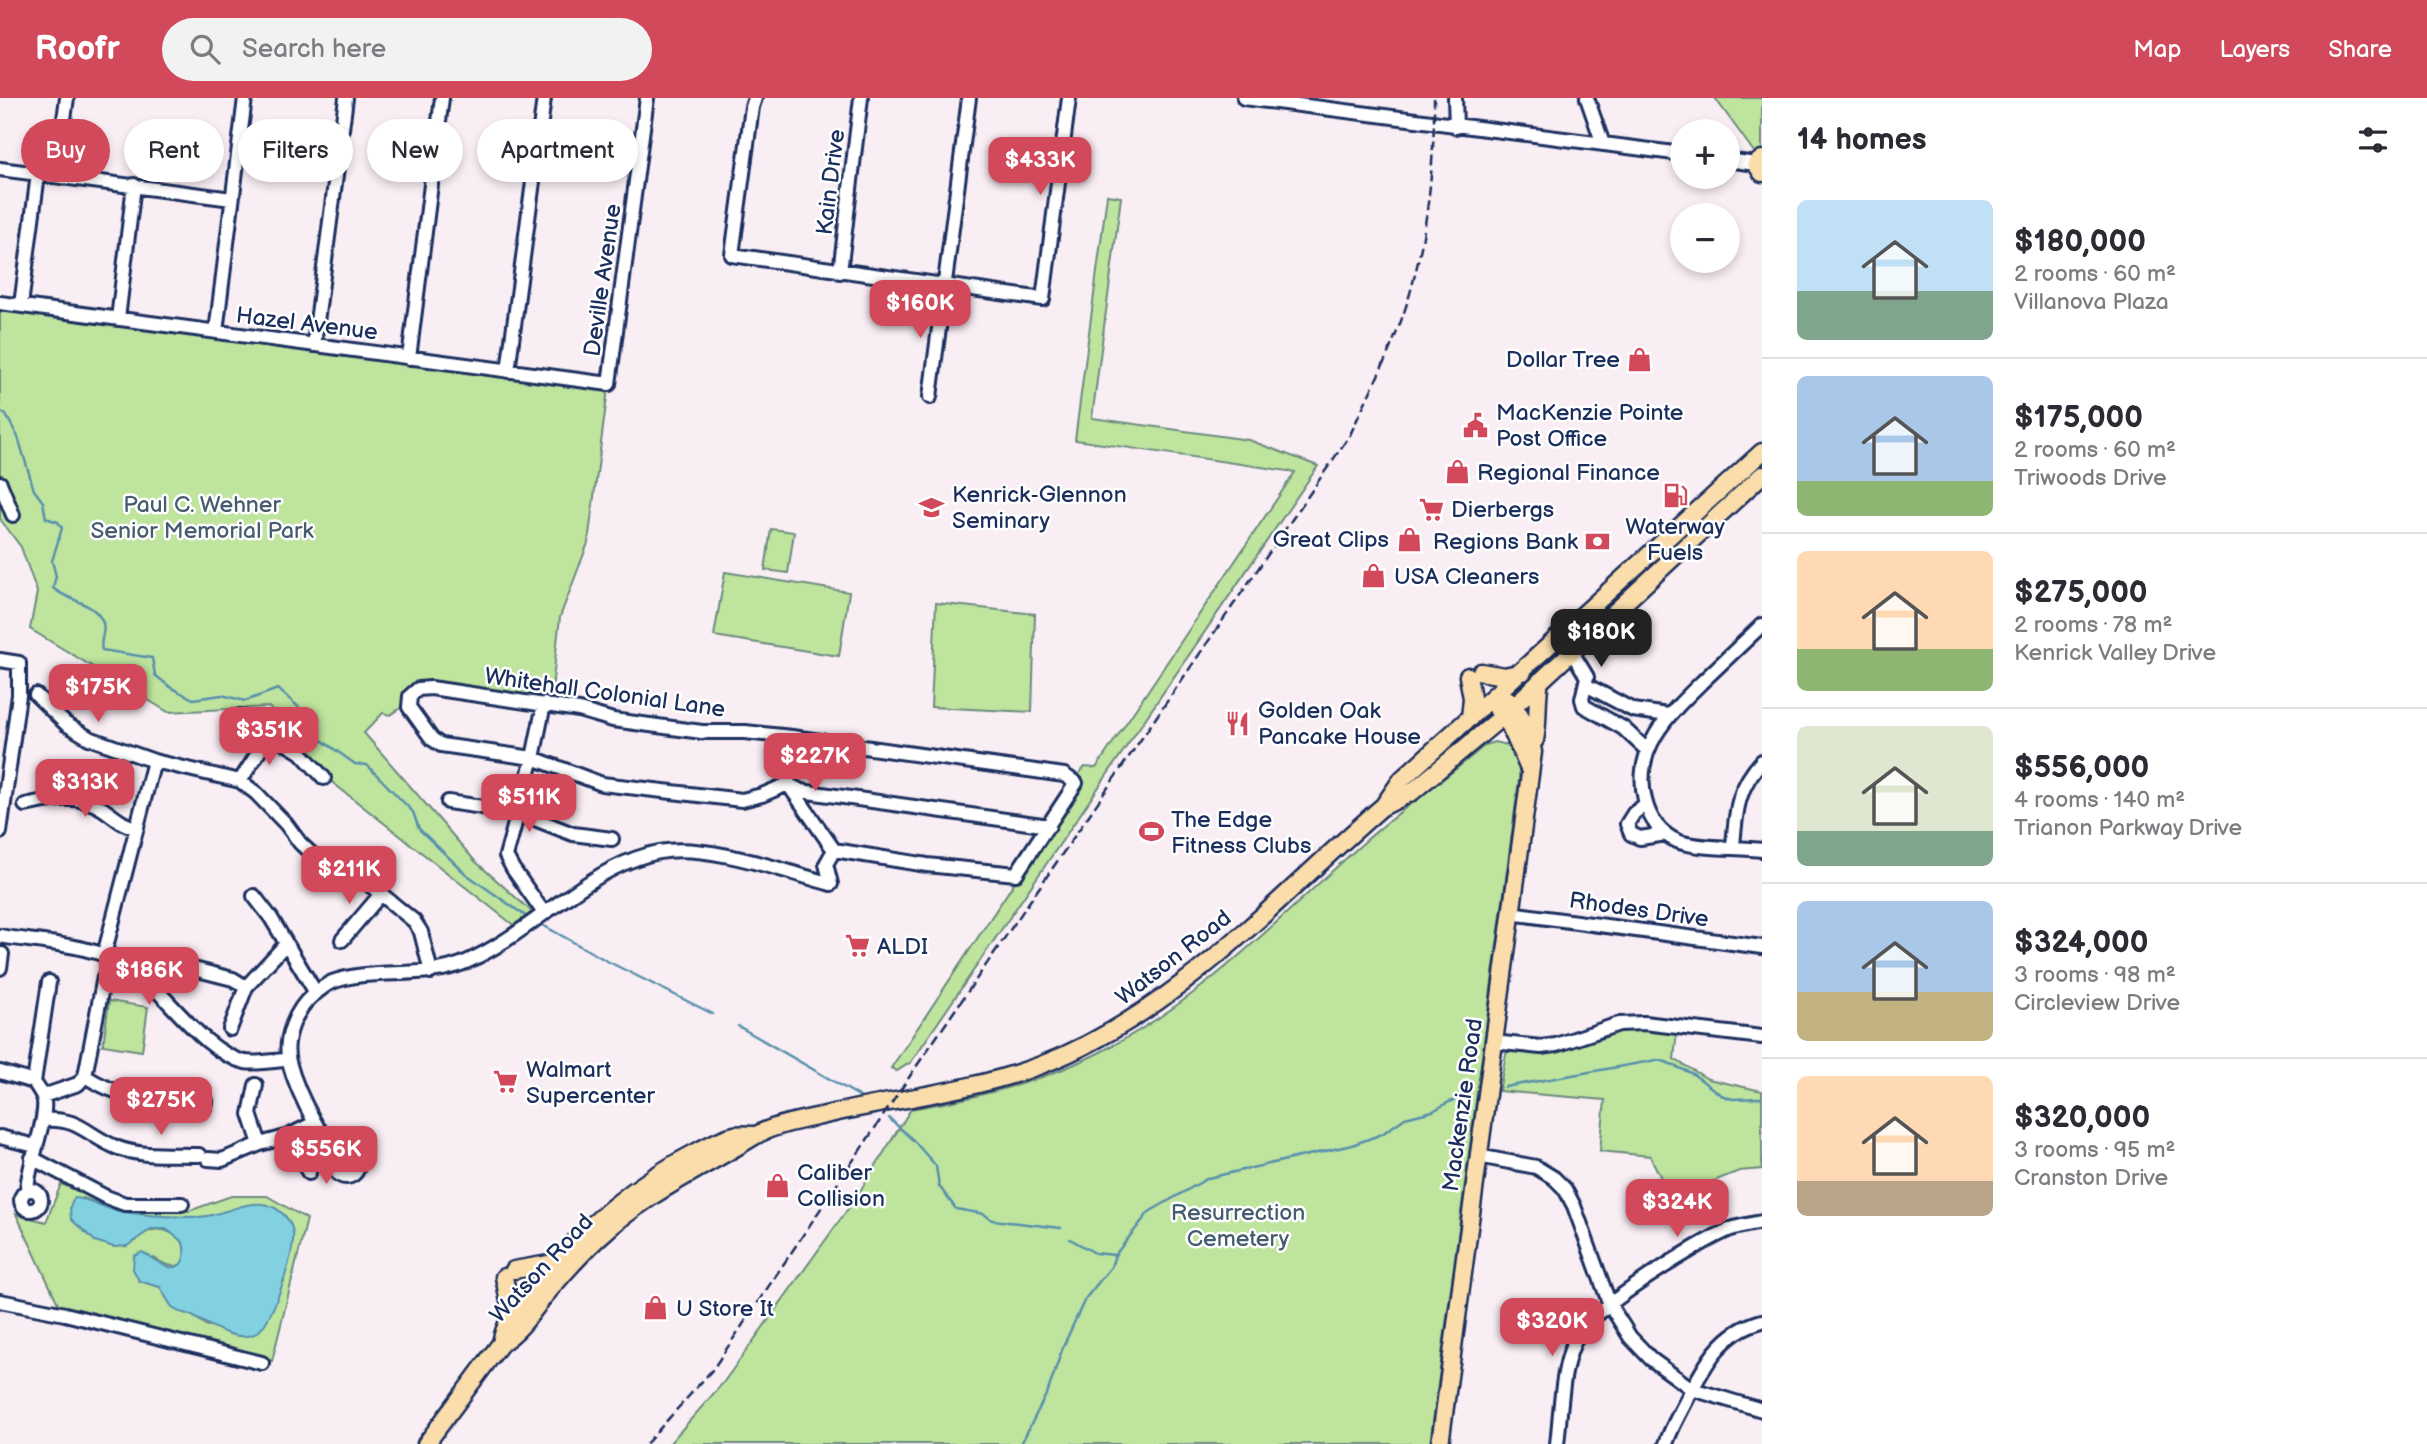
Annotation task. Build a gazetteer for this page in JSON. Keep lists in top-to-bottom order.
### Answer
{
  "streets": {
    "main road": ["Watson Road", "Mackenzie Road"],
    "street": [
      "Kain Drive",
      "Deville Avenue",
      "Hazel Avenue",
      "Whitehall Colonial Lane",
      "Rhodes Drive"
    ]
  },
  "crossings": [
    ["Deville Avenue", "Hazel Avenue"],
    ["Rhodes Drive", "Mackenzie Road"],
    ["Watson Road", "Mackenzie Road"]
  ],
  "parks": ["Paul C. Wehner Senior Memorial Park", "Resurrection Cemetery"],
  "places": {
    "shop": [
      "Dollar Tree",
      "Regional Finance",
      "Great Clips",
      "USA Cleaners",
      "Caliber Collision",
      "U Store It"
    ],
    "public building": ["MacKenzie Pointe Post Office"],
    "fuel station": ["Waterway Fuels"],
    "school or university": ["Kenrick-Glennon Seminary"],
    "supermarket": ["Dierbergs", "ALDI", "Walmart Supercenter"],
    "bank": ["Regions Bank"],
    "restaurant": ["Golden Oak Pancake House"],
    "sports": ["The Edge Fitness Clubs"]
  },
  "page": {
    "header": "Roofr",
    "search": "Search here",
    "nav": ["Map", "Layers", "Share"],
    "heading": "14 homes",
    "map_buttons": ["+", "−"],
    "chip": [
      "Buy",
      "Rent",
      "Filters",
      "New",
      "Apartment"
    ],
    "price": [
      "$433K",
      "$160K",
      "$180K",
      "$175K",
      "$351K",
      "$227K",
      "$313K",
      "$511K",
      "$211K",
      "$186K",
      "$275K",
      "$556K",
      "$324K",
      "$320K"
    ],
    "list": [
      {
        "name": "$180,000",
        "note": "2 rooms · 60 m² · Villanova Plaza"
      },
      {
        "name": "$175,000",
        "note": "2 rooms · 60 m² · Triwoods Drive"
      },
      {
        "name": "$275,000",
        "note": "2 rooms · 78 m² · Kenrick Valley Drive"
      },
      {
        "name": "$556,000",
        "note": "4 rooms · 140 m² · Trianon Parkway Drive"
      },
      {
        "name": "$324,000",
        "note": "3 rooms · 98 m² · Circleview Drive"
      },
      {
        "name": "$320,000",
        "note": "3 rooms · 95 m² · Cranston Drive"
      }
    ]
  }
}
